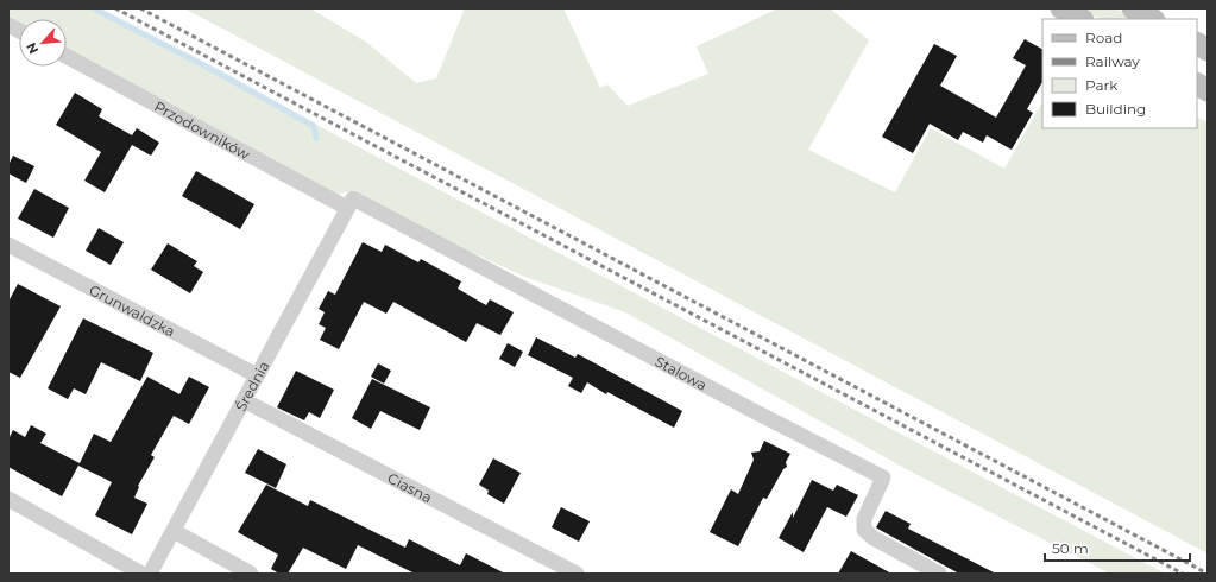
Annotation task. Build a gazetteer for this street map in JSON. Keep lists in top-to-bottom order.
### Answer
{
  "streets": {
    "street": [
      "Przodowników",
      "Grunwaldzka",
      "Stalowa",
      "Średnia",
      "Ciasna"
    ]
  },
  "crossings": [
    ["Przodowników", "Stalowa"],
    ["Przodowników", "Średnia"],
    ["Grunwaldzka", "Średnia"],
    ["Stalowa", "Średnia"],
    ["Średnia", "Ciasna"]
  ],
  "legend": [
    "Road",
    "Railway",
    "Park",
    "Building"
  ],
  "scale_bar": "50 m",
  "north": "bottom left"
}
